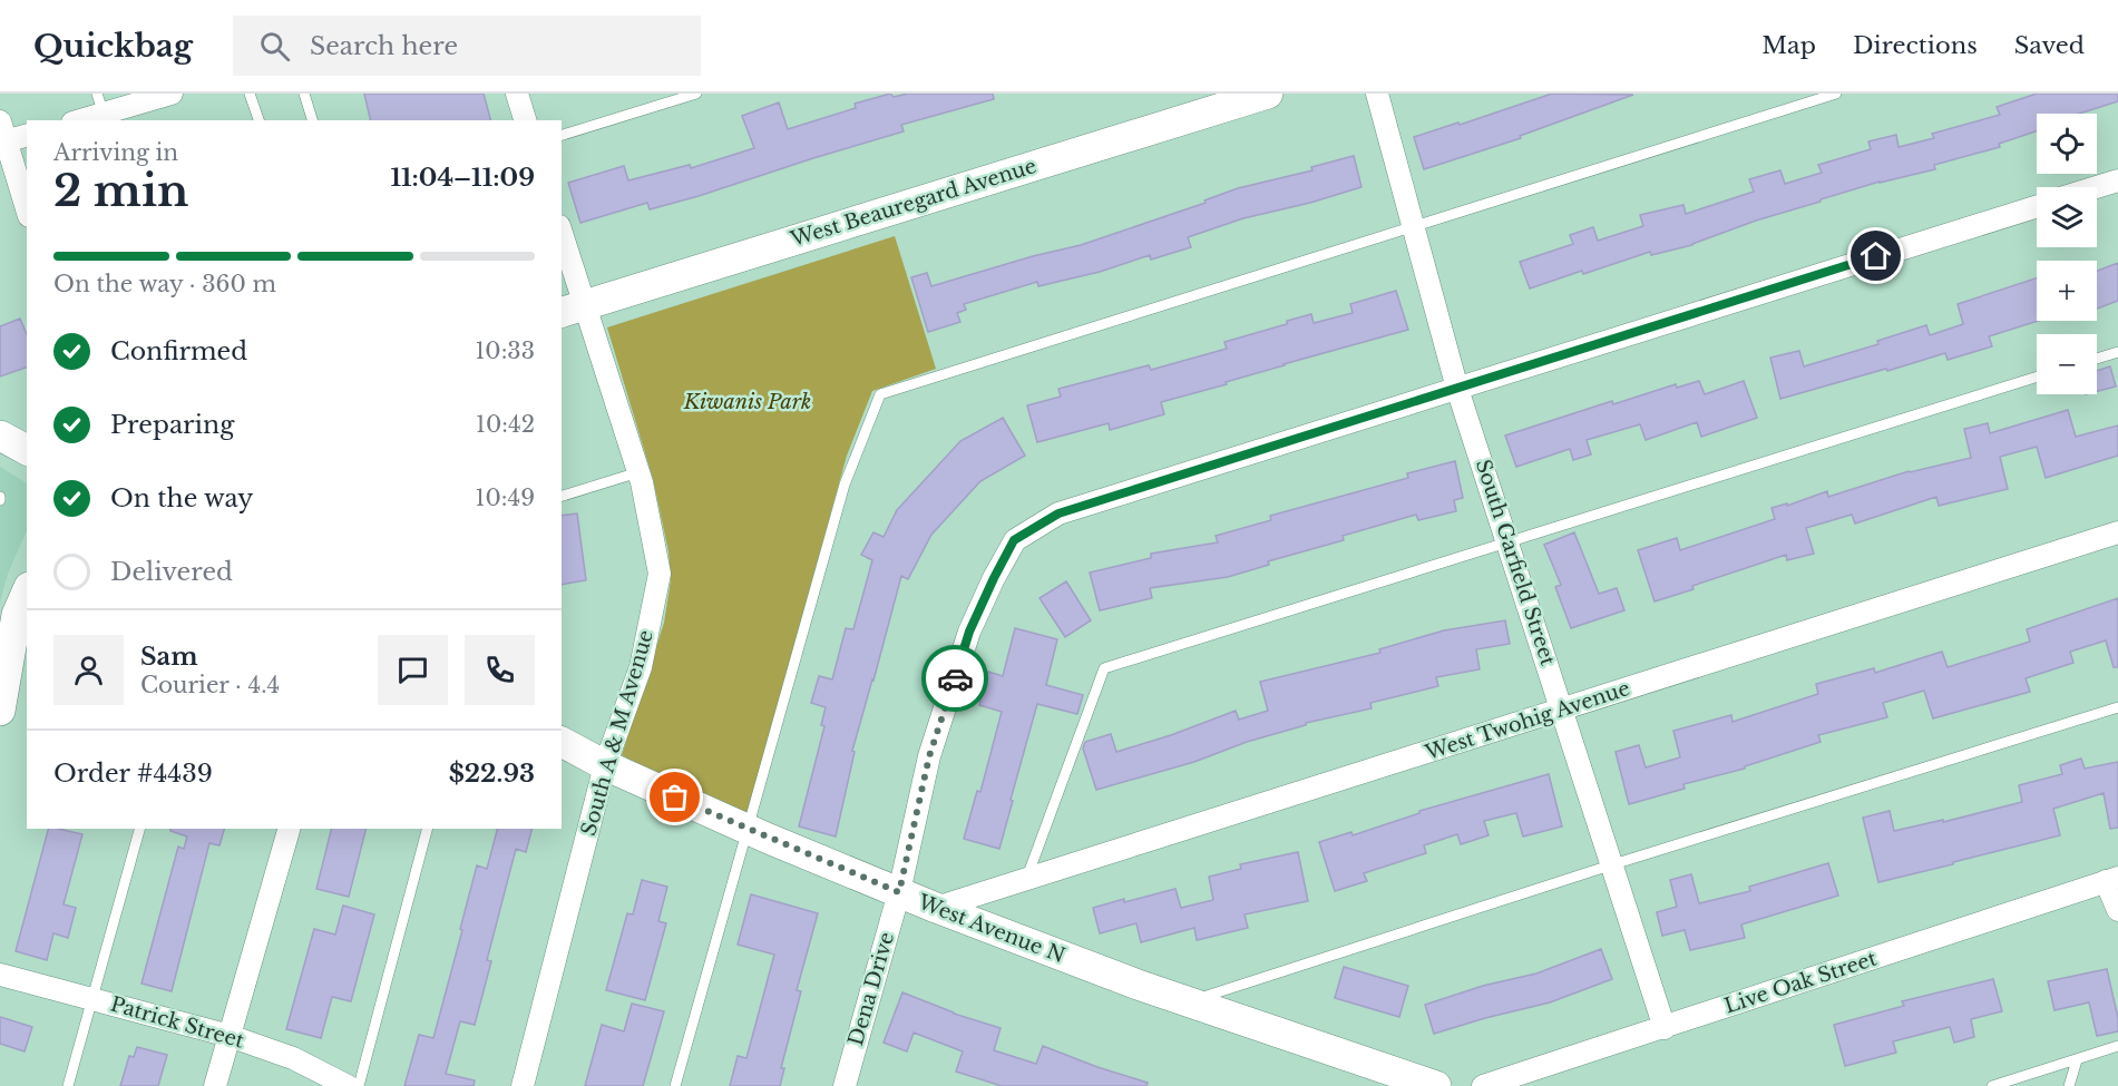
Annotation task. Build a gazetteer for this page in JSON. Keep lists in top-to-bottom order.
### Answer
{
  "streets": {
    "main road": ["West Beauregard Avenue", "West Avenue N"],
    "street": [
      "South Garfield Street",
      "West Twohig Avenue",
      "South A & M Avenue",
      "Live Oak Street",
      "Dena Drive",
      "Patrick Street"
    ]
  },
  "crossings": [
    ["West Beauregard Avenue", "South A & M Avenue"],
    ["South Garfield Street", "West Twohig Avenue"],
    ["South Garfield Street", "Live Oak Street"],
    ["South Garfield Street", "Dena Drive"],
    ["West Twohig Avenue", "West Avenue N"],
    ["South A & M Avenue", "West Avenue N"],
    ["West Avenue N", "Dena Drive"]
  ],
  "parks": ["Kiwanis Park"],
  "page": {
    "header": "Quickbag",
    "search": "Search here",
    "nav": ["Map", "Directions", "Saved"],
    "map_buttons": ["+", "−"],
    "heading": ["2 min", "Arriving in", "11:04–11:09"],
    "panel": [
      "Sam",
      "Courier · 4.4",
      "Order #4439",
      "$22.93"
    ],
    "bar": "On the way · 360 m",
    "list": [
      ["Confirmed", "10:33"],
      ["Preparing", "10:42"],
      ["On the way", "10:49"],
      "Delivered"
    ]
  }
}
